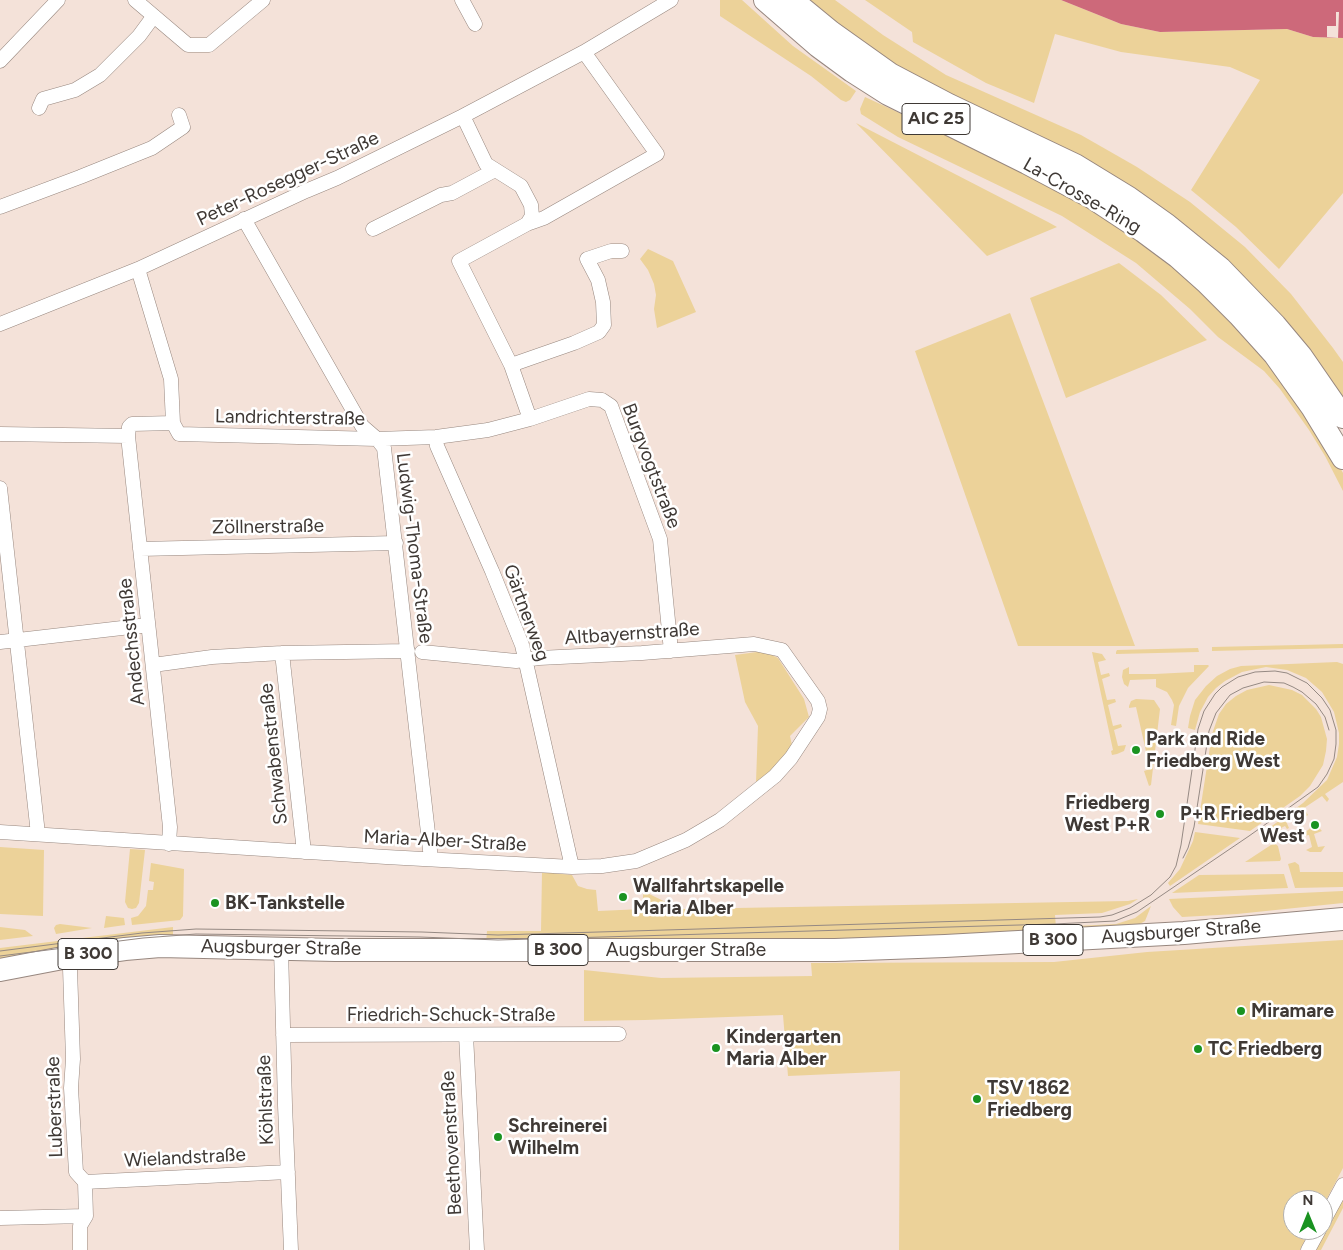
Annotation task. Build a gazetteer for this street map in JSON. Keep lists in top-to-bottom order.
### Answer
{
  "streets": {
    "main road": [
      "AIC 25",
      "La-Crosse-Ring",
      "Augsburger Straße",
      "B 300"
    ],
    "street": [
      "Peter-Rosegger-Straße",
      "Landrichterstraße",
      "Burgvogtstraße",
      "Zöllnerstraße",
      "Ludwig-Thoma-Straße",
      "Gärtnerweg",
      "Altbayernstraße",
      "Andechsstraße",
      "Schwabenstraße",
      "Maria-Alber-Straße",
      "Friedrich-Schuck-Straße",
      "Köhlstraße",
      "Luberstraße",
      "Beethovenstraße",
      "Wielandstraße"
    ]
  },
  "crossings": [
    ["Peter-Rosegger-Straße", "Ludwig-Thoma-Straße"],
    ["Landrichterstraße", "Burgvogtstraße"],
    ["Landrichterstraße", "Ludwig-Thoma-Straße"],
    ["Landrichterstraße", "Gärtnerweg"],
    ["Burgvogtstraße", "Altbayernstraße"],
    ["Zöllnerstraße", "Ludwig-Thoma-Straße"],
    ["Zöllnerstraße", "Andechsstraße"],
    ["Ludwig-Thoma-Straße", "Altbayernstraße"],
    ["Ludwig-Thoma-Straße", "Maria-Alber-Straße"],
    ["Gärtnerweg", "Altbayernstraße"],
    ["Gärtnerweg", "Maria-Alber-Straße"],
    ["Altbayernstraße", "Andechsstraße"],
    ["Altbayernstraße", "Schwabenstraße"],
    ["Altbayernstraße", "Maria-Alber-Straße"],
    ["Andechsstraße", "Maria-Alber-Straße"],
    ["Schwabenstraße", "Maria-Alber-Straße"],
    ["Augsburger Straße", "Köhlstraße"],
    ["Augsburger Straße", "Luberstraße"],
    ["Friedrich-Schuck-Straße", "Köhlstraße"],
    ["Friedrich-Schuck-Straße", "Beethovenstraße"],
    ["Köhlstraße", "Wielandstraße"],
    ["Luberstraße", "Wielandstraße"]
  ],
  "places": [
    "Park and Ride Friedberg West",
    "Friedberg West P+R",
    "P+R Friedberg West",
    "Wallfahrtskapelle Maria Alber",
    "BK-Tankstelle",
    "Miramare",
    "Kindergarten Maria Alber",
    "TC Friedberg",
    "TSV 1862 Friedberg",
    "Schreinerei Wilhelm"
  ],
  "north": "top"
}
